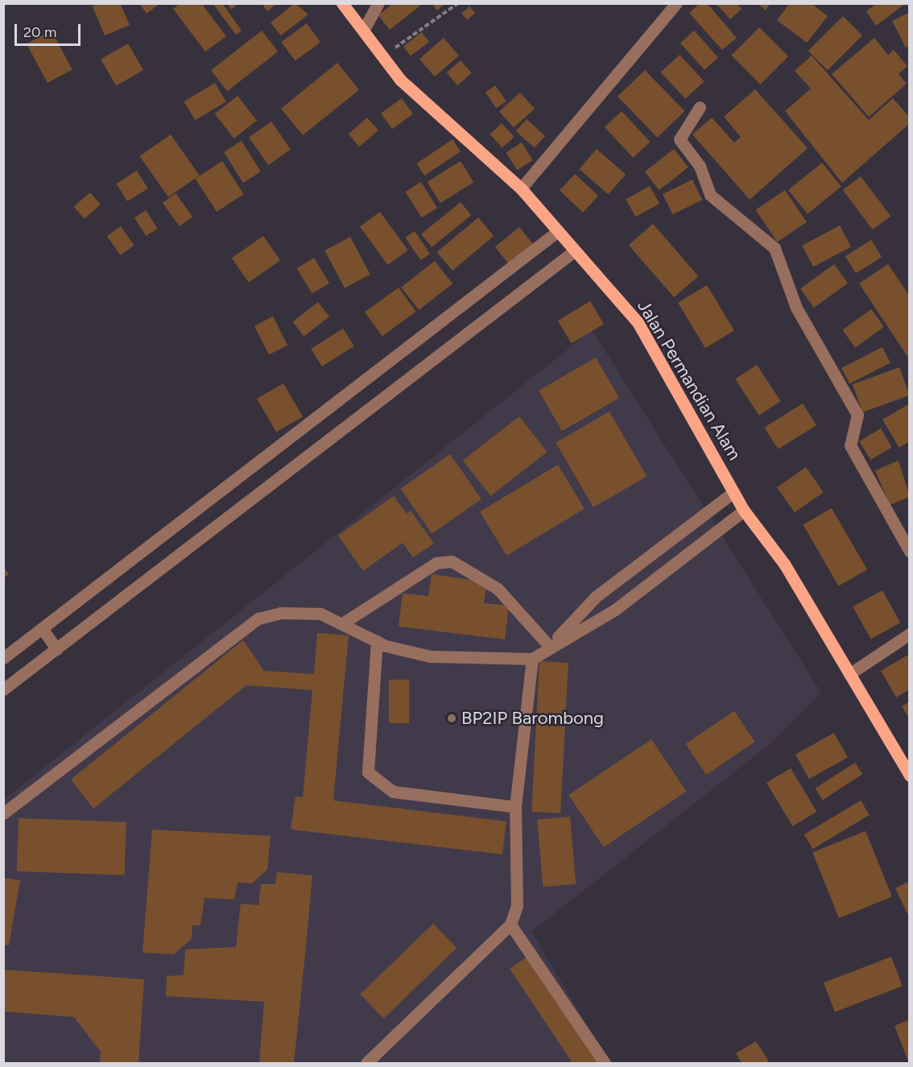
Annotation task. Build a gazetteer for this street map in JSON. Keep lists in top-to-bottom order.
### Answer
{
  "streets": {
    "main road": ["Jalan Permandian Alam"]
  },
  "places": ["BP2IP Barombong"],
  "scale_bar": "20 m"
}
